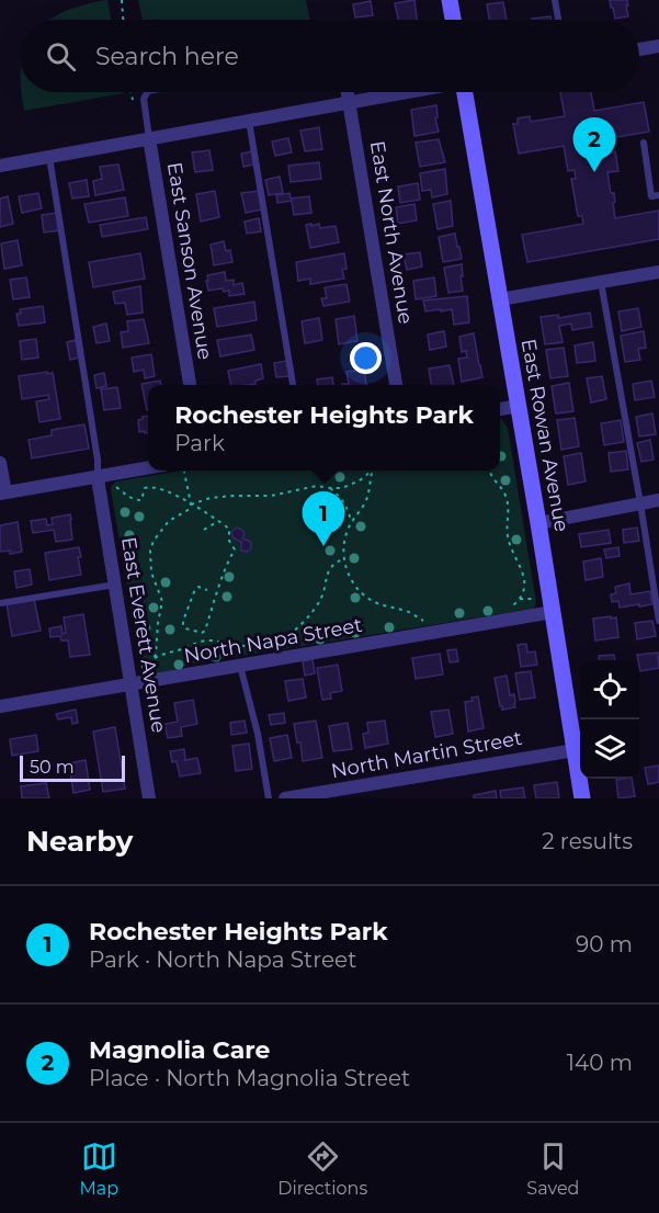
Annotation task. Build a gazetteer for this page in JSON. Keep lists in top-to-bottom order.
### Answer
{
  "streets": {
    "street": [
      "East North Avenue",
      "East Sanson Avenue",
      "East Rowan Avenue",
      "East Everett Avenue",
      "North Napa Street",
      "North Martin Street"
    ]
  },
  "crossings": [
    ["East Rowan Avenue", "North Napa Street"],
    ["East Rowan Avenue", "North Martin Street"],
    ["East Everett Avenue", "North Napa Street"]
  ],
  "scale_bar": "50 m",
  "page": {
    "search": "Search here",
    "pins": ["2", "1"],
    "popup": ["Rochester Heights Park", "Park"],
    "scale": "50 m",
    "heading": ["Nearby", "2 results"],
    "list": [
      {
        "mark": "1",
        "name": "Rochester Heights Park",
        "note": "Park · North Napa Street",
        "value": "90 m"
      },
      {
        "mark": "2",
        "name": "Magnolia Care",
        "note": "Place · North Magnolia Street",
        "value": "140 m"
      }
    ],
    "nav": ["Map", "Directions", "Saved"]
  }
}
